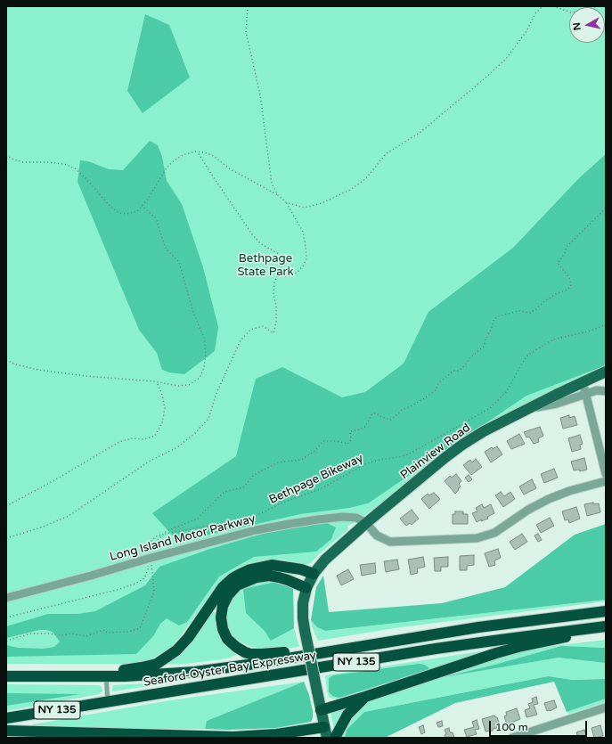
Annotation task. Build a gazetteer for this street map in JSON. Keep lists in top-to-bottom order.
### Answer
{
  "streets": {
    "highway": ["NY 135", "Seaford-Oyster Bay Expressway"],
    "main road": ["Plainview Road"],
    "street": ["Long Island Motor Parkway"],
    "path": ["Bethpage Bikeway"]
  },
  "crossings": [
    ["Plainview Road", "Long Island Motor Parkway"]
  ],
  "parks": ["Bethpage State Park"],
  "scale_bar": "100 m",
  "north": "left"
}
